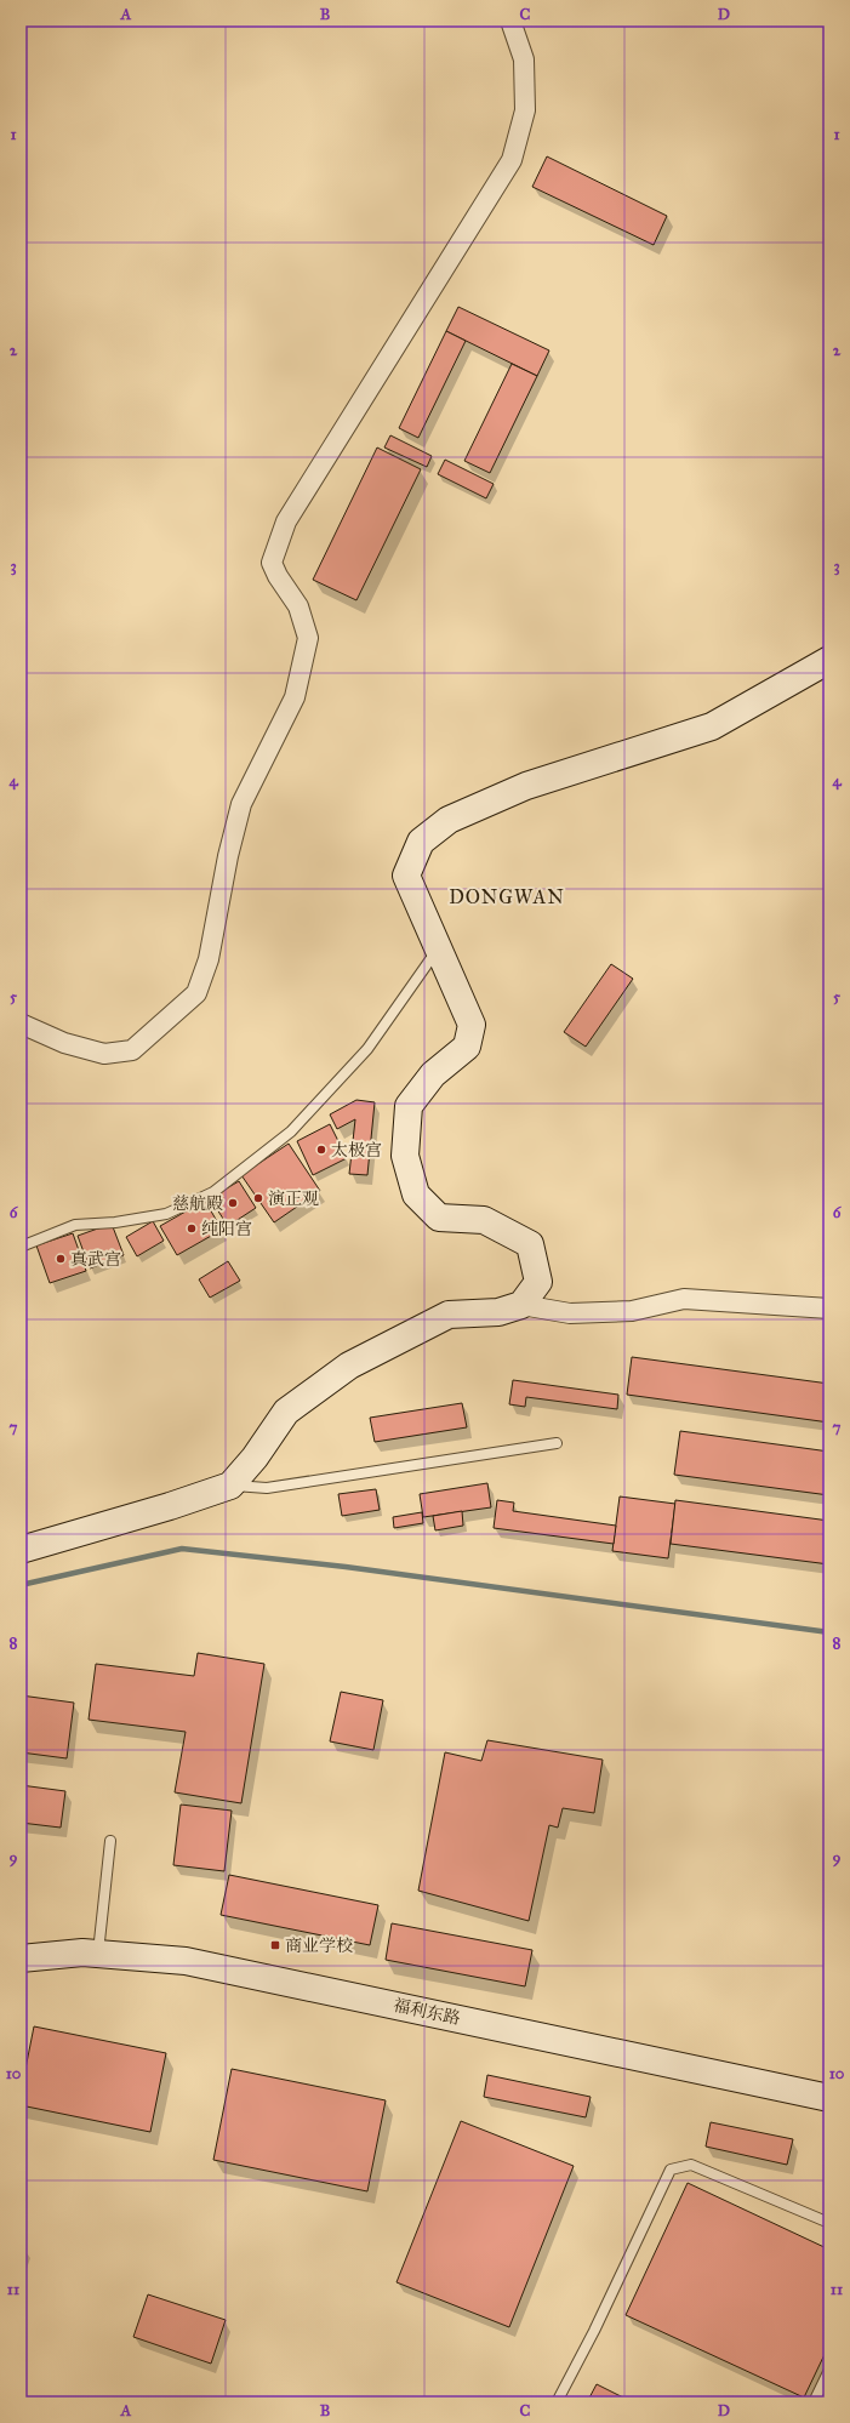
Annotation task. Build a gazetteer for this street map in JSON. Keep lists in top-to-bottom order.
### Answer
{
  "streets": {
    "main road": ["福利东路"]
  },
  "districts": ["DONGWAN"],
  "places": {
    "other": [
      "太极宫",
      "演正观",
      "慈航殿",
      "纯阳宫",
      "真武宫"
    ],
    "transit": ["商业学校"]
  },
  "grid": {
    "columns": [
      "A",
      "B",
      "C",
      "D"
    ],
    "rows": [
      "1",
      "2",
      "3",
      "4",
      "5",
      "6",
      "7",
      "8",
      "9",
      "10",
      "11"
    ]
  }
}
